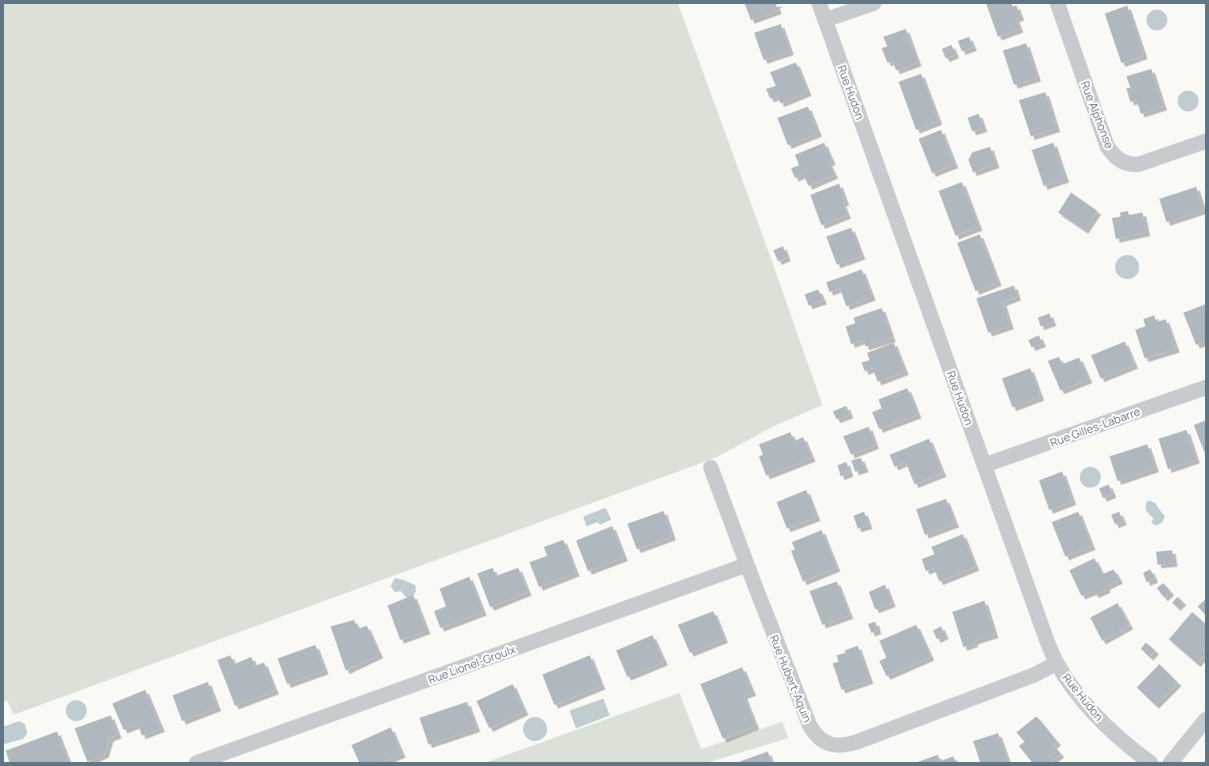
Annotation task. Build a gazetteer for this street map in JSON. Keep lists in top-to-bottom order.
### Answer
{
  "streets": {
    "street": [
      "Rue Hudon",
      "Rue Alphonse",
      "Rue Gilles-Labarre",
      "Rue Lionel-Groulx",
      "Rue Hubert-Aquin"
    ]
  },
  "crossings": [
    ["Rue Hudon", "Rue Gilles-Labarre"],
    ["Rue Hudon", "Rue Hubert-Aquin"],
    ["Rue Lionel-Groulx", "Rue Hubert-Aquin"]
  ]
}
